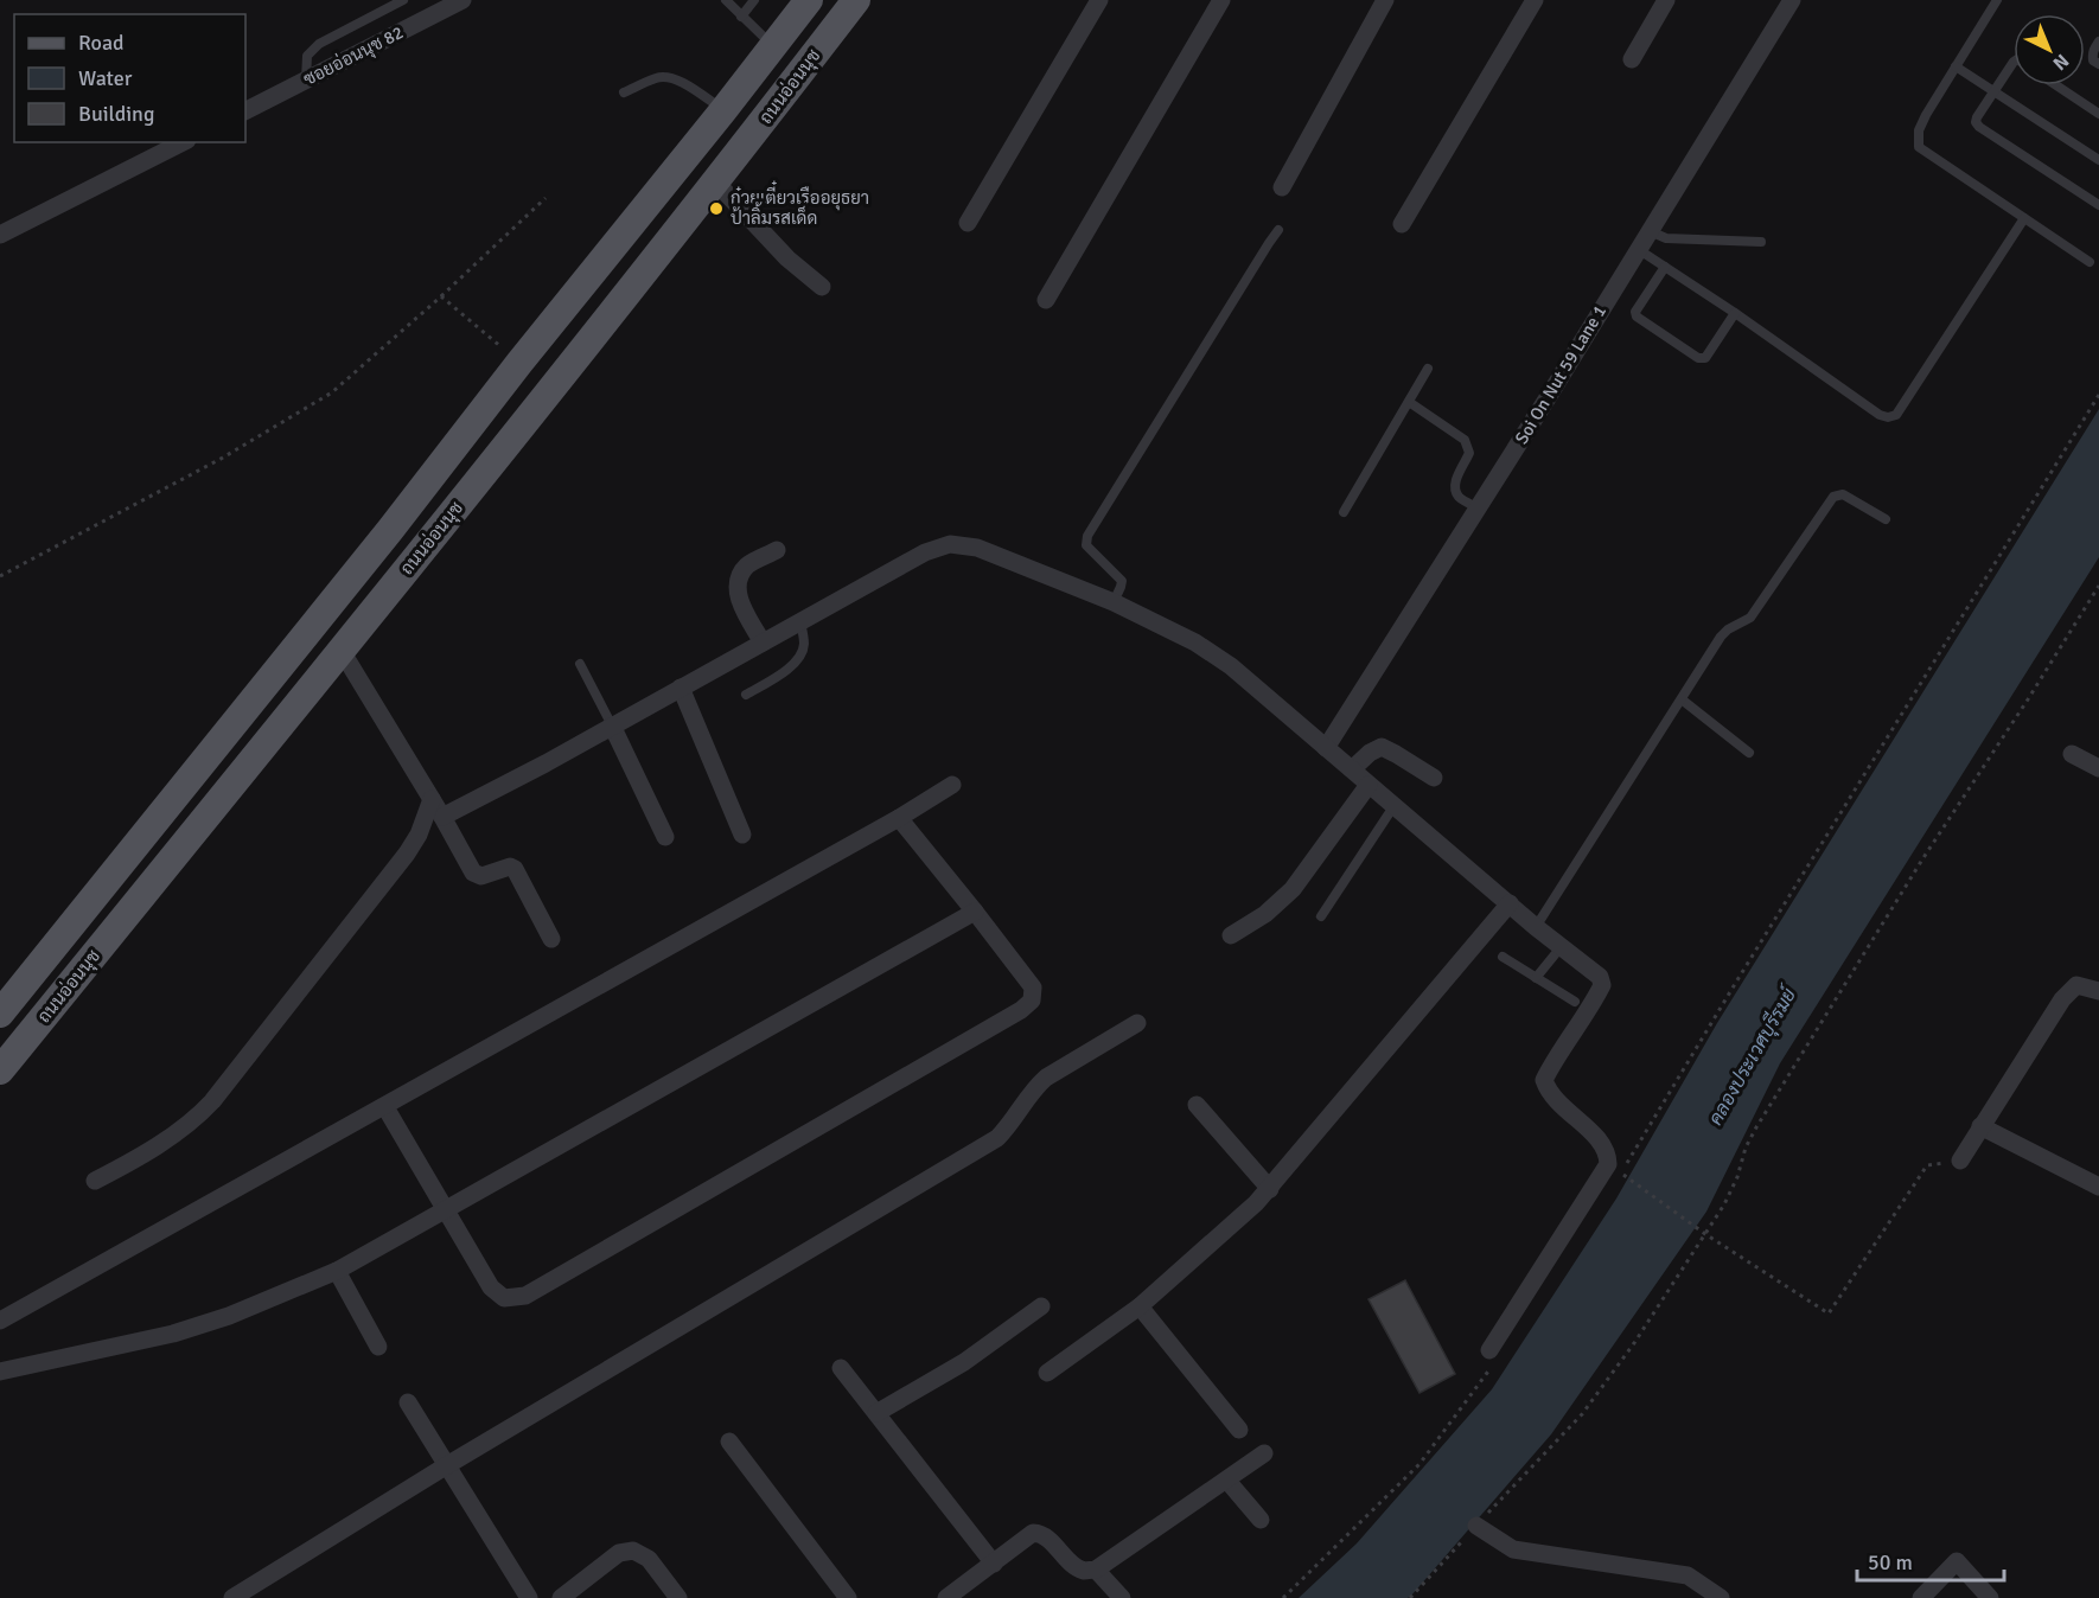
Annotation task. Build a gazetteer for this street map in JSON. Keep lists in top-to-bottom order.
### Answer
{
  "streets": {
    "main road": ["ถนนอ่อนนุช"],
    "street": ["ซอยอ่อนนุช 82", "Soi On Nut 59 Lane 1"]
  },
  "water": ["คลองประเวศบุรีรมย์"],
  "places": ["ก๋วยเตี๋ยวเรืออยุธยา ป้าลิ้มรสเด็ด"],
  "legend": ["Road", "Water", "Building"],
  "scale_bar": "50 m",
  "north": "bottom right"
}
